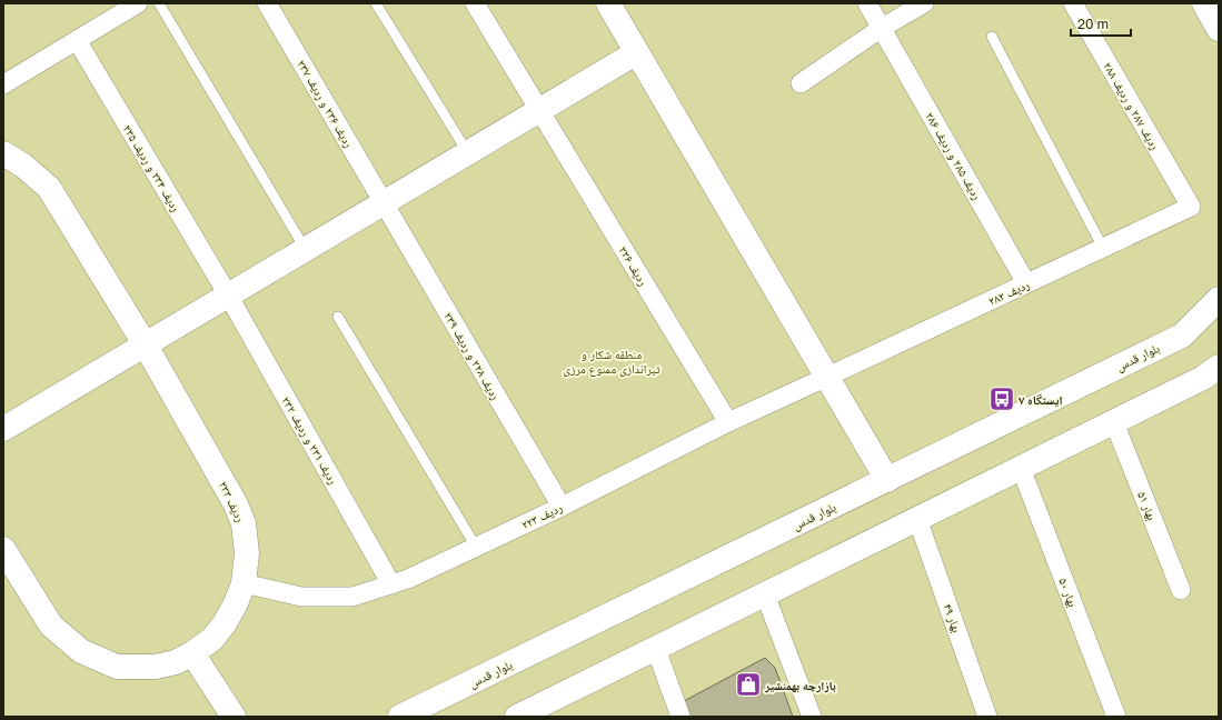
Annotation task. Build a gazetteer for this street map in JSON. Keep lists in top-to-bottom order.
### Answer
{
  "streets": {
    "street": [
      "ردیف ۲۳۶ و ردیف ۲۳۷",
      "ردیف ۲۸۷ و ردیف ۲۸۸",
      "ردیف ۲۸۵ و ردیف ۲۸۶",
      "ردیف ۲۳۴ و ردیف ۲۳۵",
      "ردیف ۲۲۶",
      "ردیف ۲۸۲",
      "ردیف ۲۲۸ و ردیف ۲۳۹",
      "بلوار قدس",
      "ردیف ۲۳۱ و ردیف ۲۳۲",
      "ردیف ۲۳۳",
      "بهار ۵۱",
      "ردیف ۲۲۳",
      "بهار ۵۰",
      "بهار ۴۹"
    ]
  },
  "crossings": [
    ["ردیف ۲۳۶ و ردیف ۲۳۷", "ردیف ۲۲۸ و ردیف ۲۳۹"],
    ["ردیف ۲۸۷ و ردیف ۲۸۸", "ردیف ۲۸۲"],
    ["ردیف ۲۸۵ و ردیف ۲۸۶", "ردیف ۲۸۲"],
    ["ردیف ۲۳۴ و ردیف ۲۳۵", "ردیف ۲۳۱ و ردیف ۲۳۲"],
    ["ردیف ۲۲۶", "ردیف ۲۲۳"],
    ["ردیف ۲۸۲", "ردیف ۲۲۳"],
    ["ردیف ۲۲۸ و ردیف ۲۳۹", "ردیف ۲۲۳"],
    ["ردیف ۲۳۱ و ردیف ۲۳۲", "ردیف ۲۲۳"],
    ["ردیف ۲۳۳", "ردیف ۲۲۳"]
  ],
  "parks": ["منطقه شکار و تیراندازی ممنوع مرزی"],
  "places": {
    "bus stop": ["ایستگاه ۷"],
    "shop": ["بازارچه بهمنشیر"]
  },
  "scale_bar": "20 m"
}
